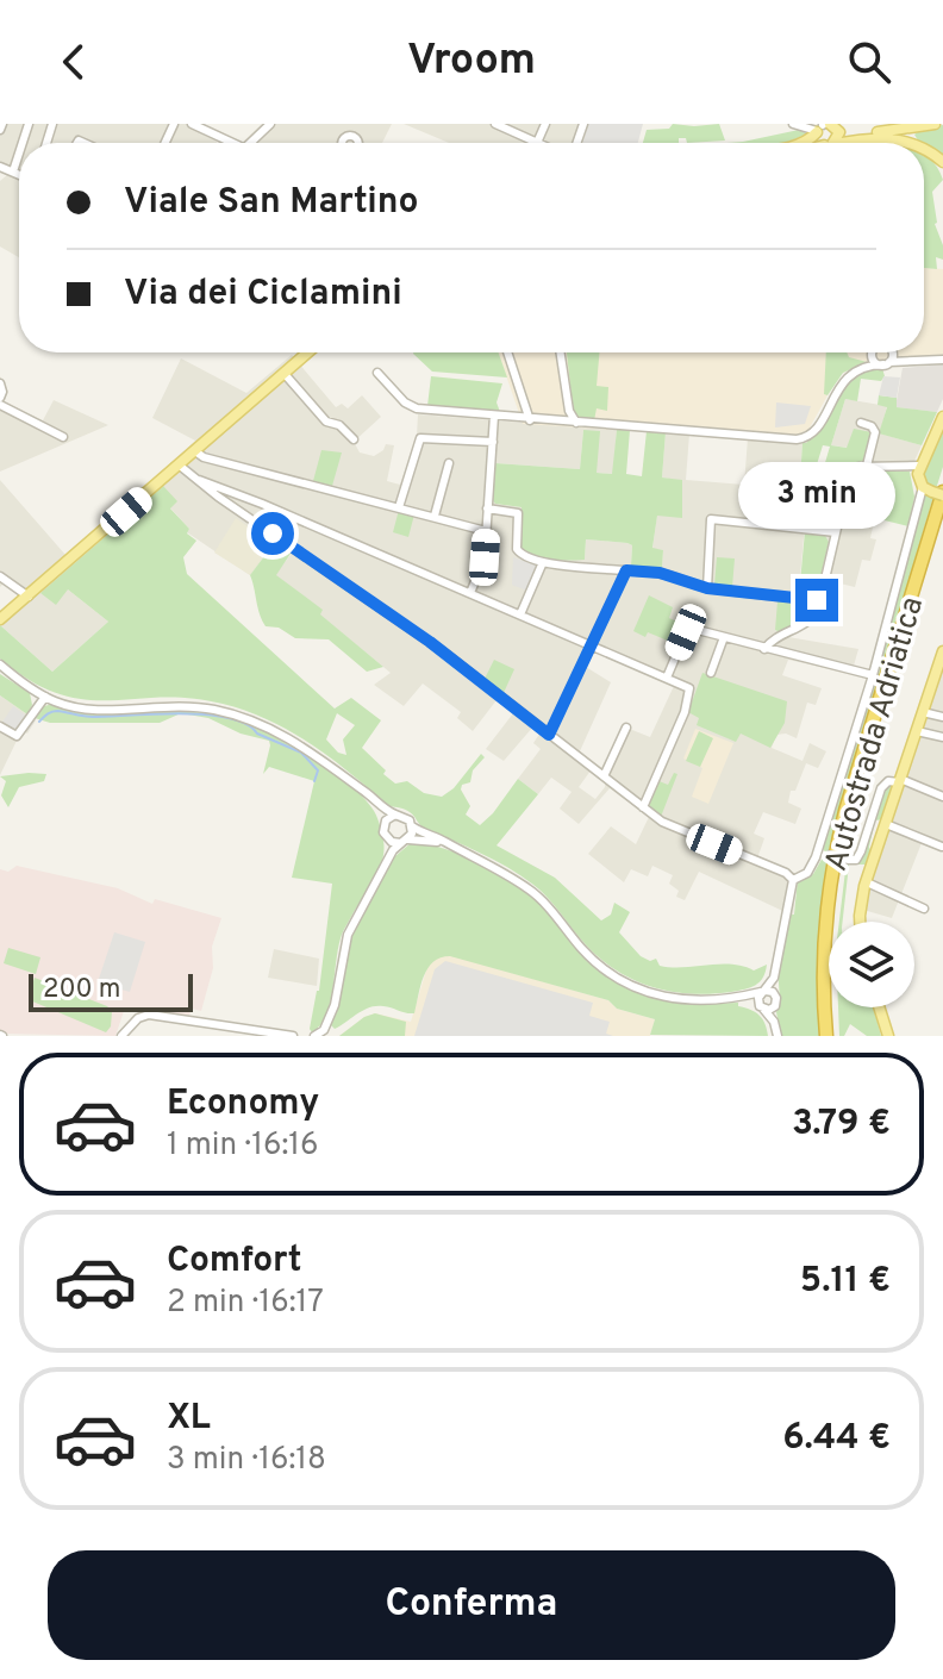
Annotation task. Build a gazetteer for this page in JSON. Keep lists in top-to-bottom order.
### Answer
{
  "streets": {
    "highway": ["Autostrada Adriatica"]
  },
  "scale_bar": "200 m",
  "page": {
    "header": "Vroom",
    "banner": ["Viale San Martino", "Via dei Ciclamini"],
    "bubble": "3 min",
    "scale": "200 m",
    "list": [
      {
        "name": "Economy",
        "note": "1 min · 16:16",
        "value": "3.79 €"
      },
      {
        "name": "Comfort",
        "note": "2 min · 16:17",
        "value": "5.11 €"
      },
      {
        "name": "XL",
        "note": "3 min · 16:18",
        "value": "6.44 €"
      }
    ],
    "buttons": "Conferma"
  }
}
